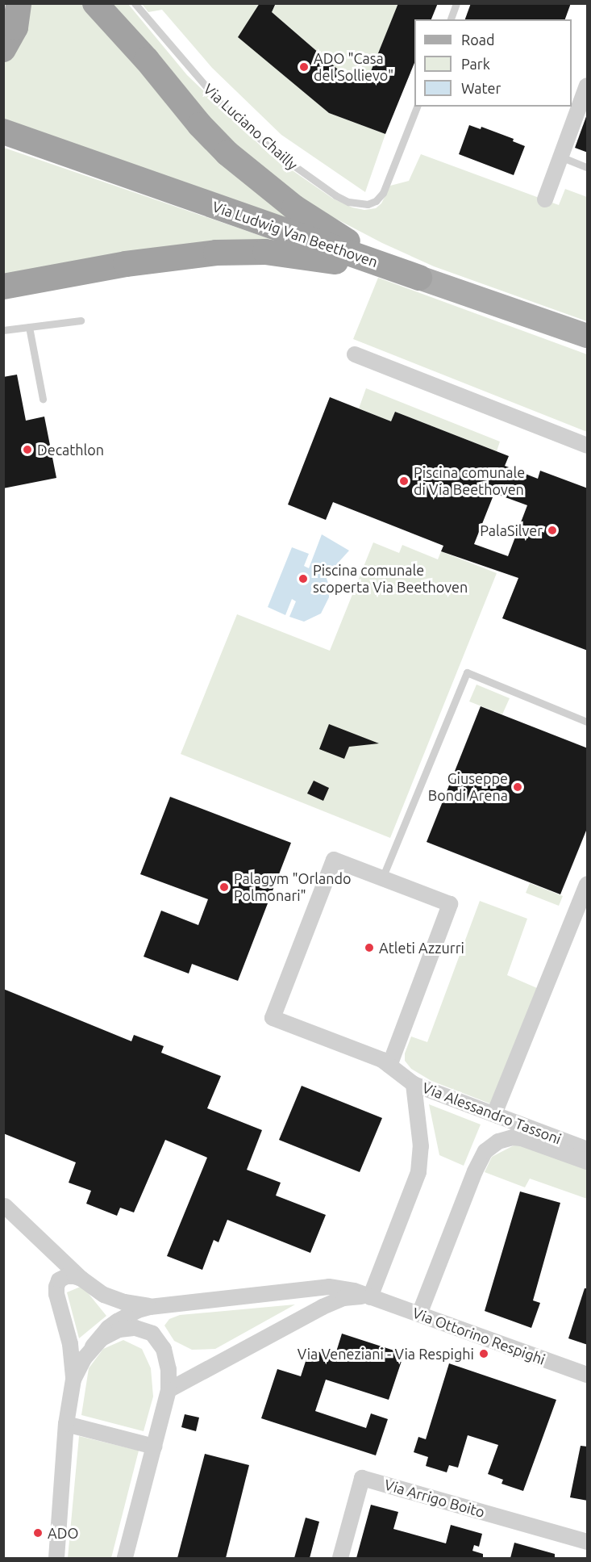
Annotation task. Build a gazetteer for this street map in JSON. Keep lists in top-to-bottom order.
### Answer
{
  "streets": {
    "highway": ["Via Ludwig Van Beethoven"],
    "street": ["Via Alessandro Tassoni", "Via Ottorino Respighi", "Via Arrigo Boito"],
    "lane": ["Via Luciano Chailly"]
  },
  "crossings": [
    ["Via Alessandro Tassoni", "Via Ottorino Respighi"]
  ],
  "places": [
    "ADO \"Casa del Sollievo\"",
    "Decathlon",
    "Piscina comunale di Via Beethoven",
    "PalaSilver",
    "Piscina comunale scoperta Via Beethoven",
    "Giuseppe Bondi Arena",
    "Palagym \"Orlando Polmonari\"",
    "Atleti Azzurri",
    "Via Veneziani - Via Respighi",
    "ADO"
  ],
  "legend": ["Road", "Park", "Water"]
}
